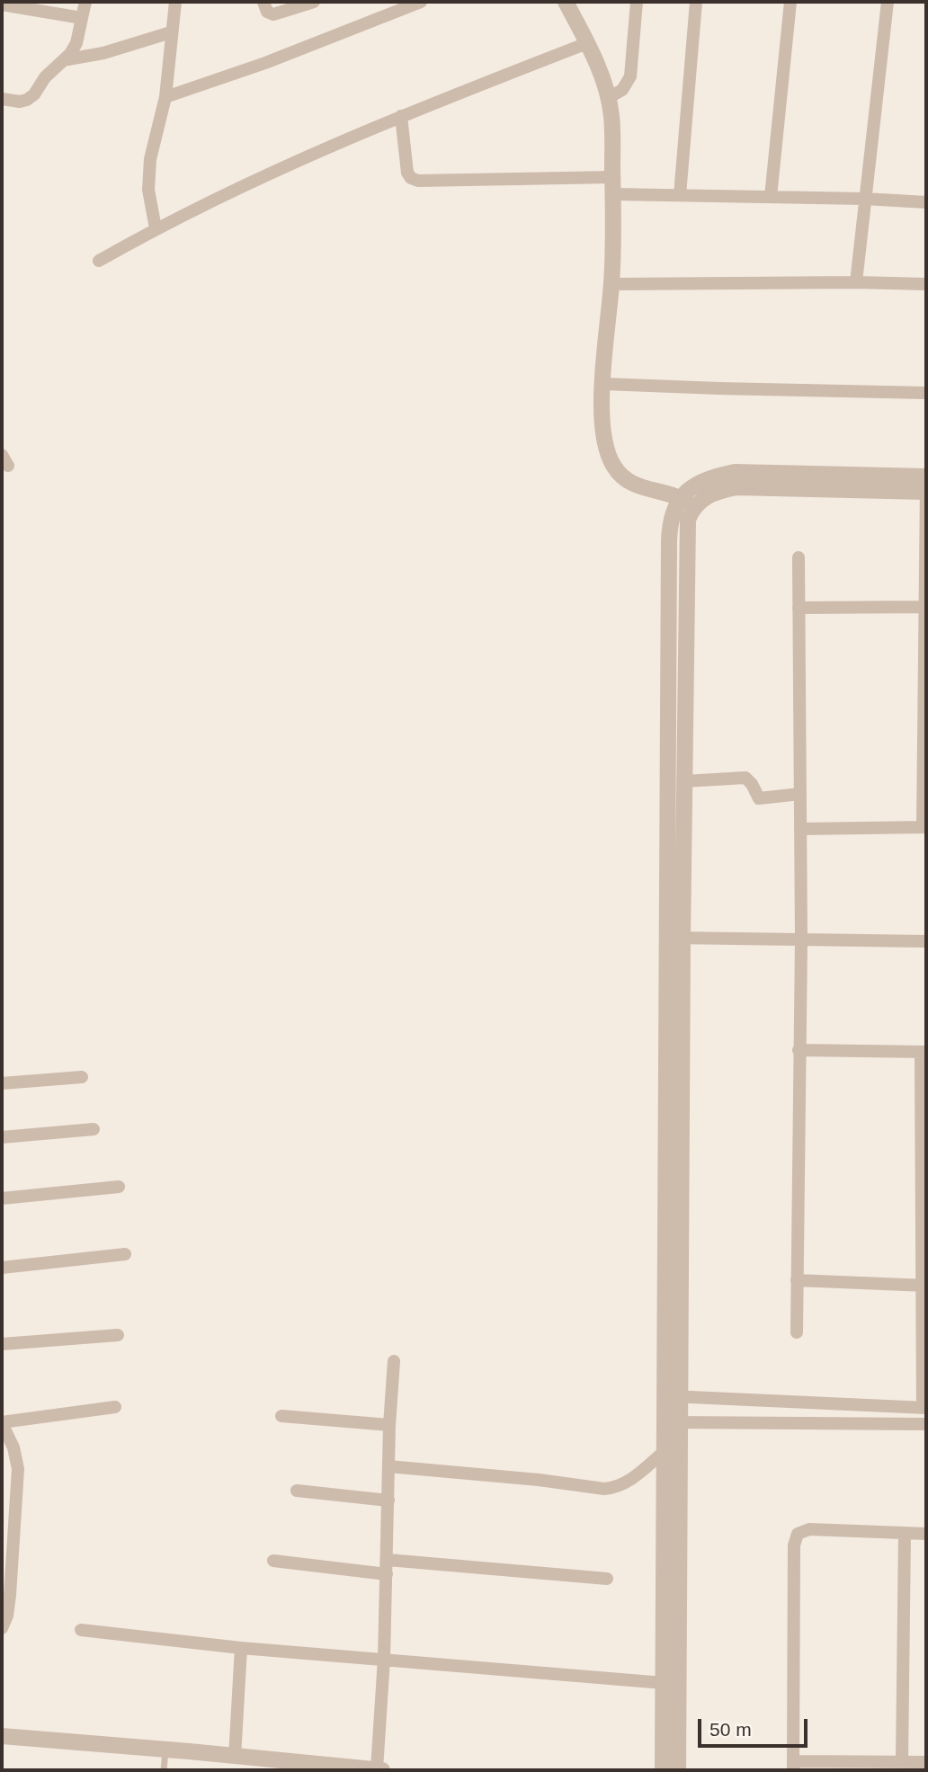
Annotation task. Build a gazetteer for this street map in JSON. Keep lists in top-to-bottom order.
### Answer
{
  "scale_bar": "50 m"
}
